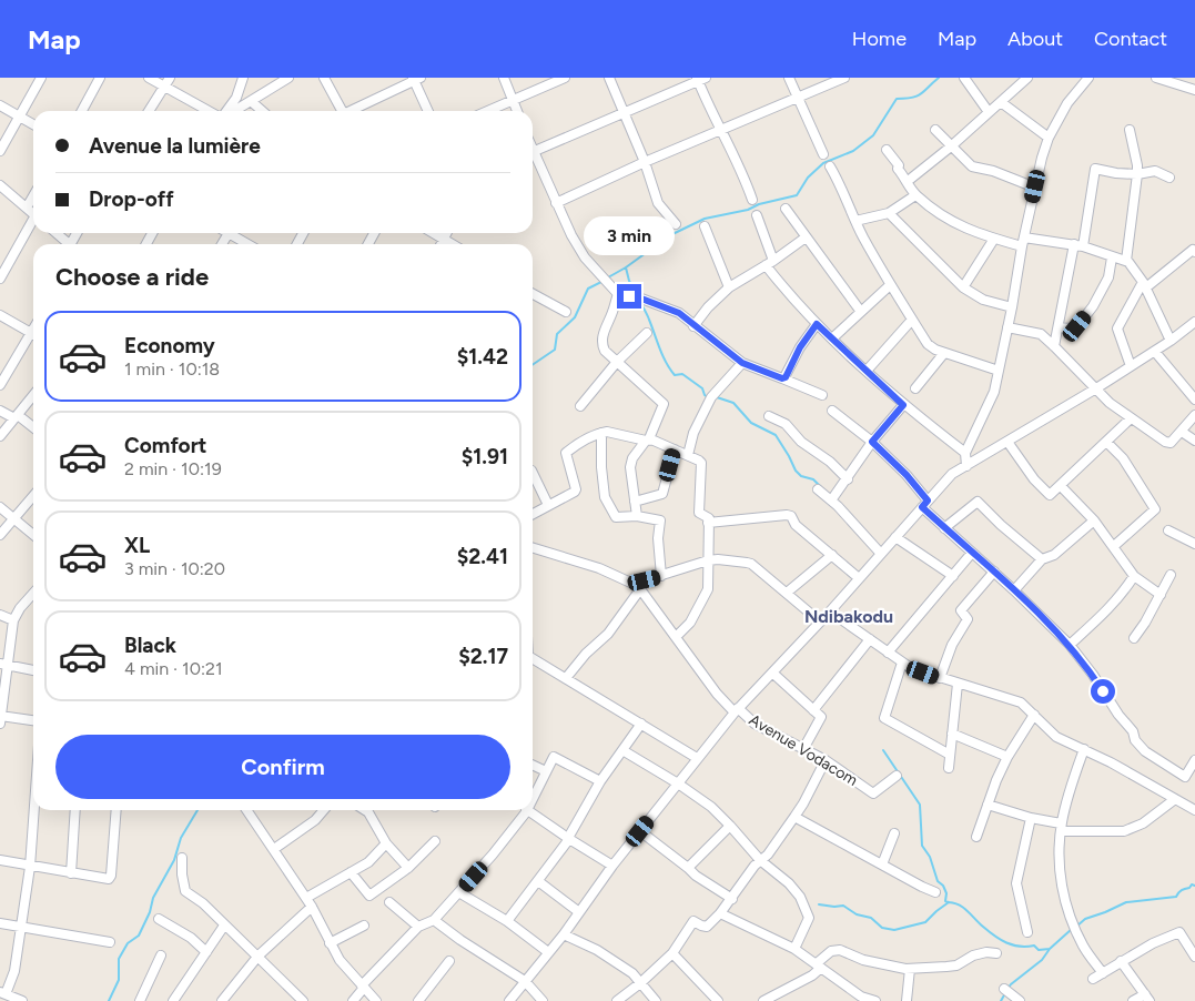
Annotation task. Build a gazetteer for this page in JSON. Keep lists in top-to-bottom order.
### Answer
{
  "streets": {
    "street": ["Avenue Vodacom"]
  },
  "districts": ["Ndibakodu"],
  "page": {
    "header": "Map",
    "nav": [
      "Home",
      "Map",
      "About",
      "Contact"
    ],
    "banner": ["Avenue la lumière", "Drop-off"],
    "bubble": "3 min",
    "heading": "Choose a ride",
    "list": [
      {
        "name": "Economy",
        "note": "1 min · 10:18",
        "value": "$1.42"
      },
      {
        "name": "Comfort",
        "note": "2 min · 10:19",
        "value": "$1.91"
      },
      {
        "name": "XL",
        "note": "3 min · 10:20",
        "value": "$2.41"
      },
      {
        "name": "Black",
        "note": "4 min · 10:21",
        "value": "$2.17"
      }
    ],
    "buttons": "Confirm"
  }
}
